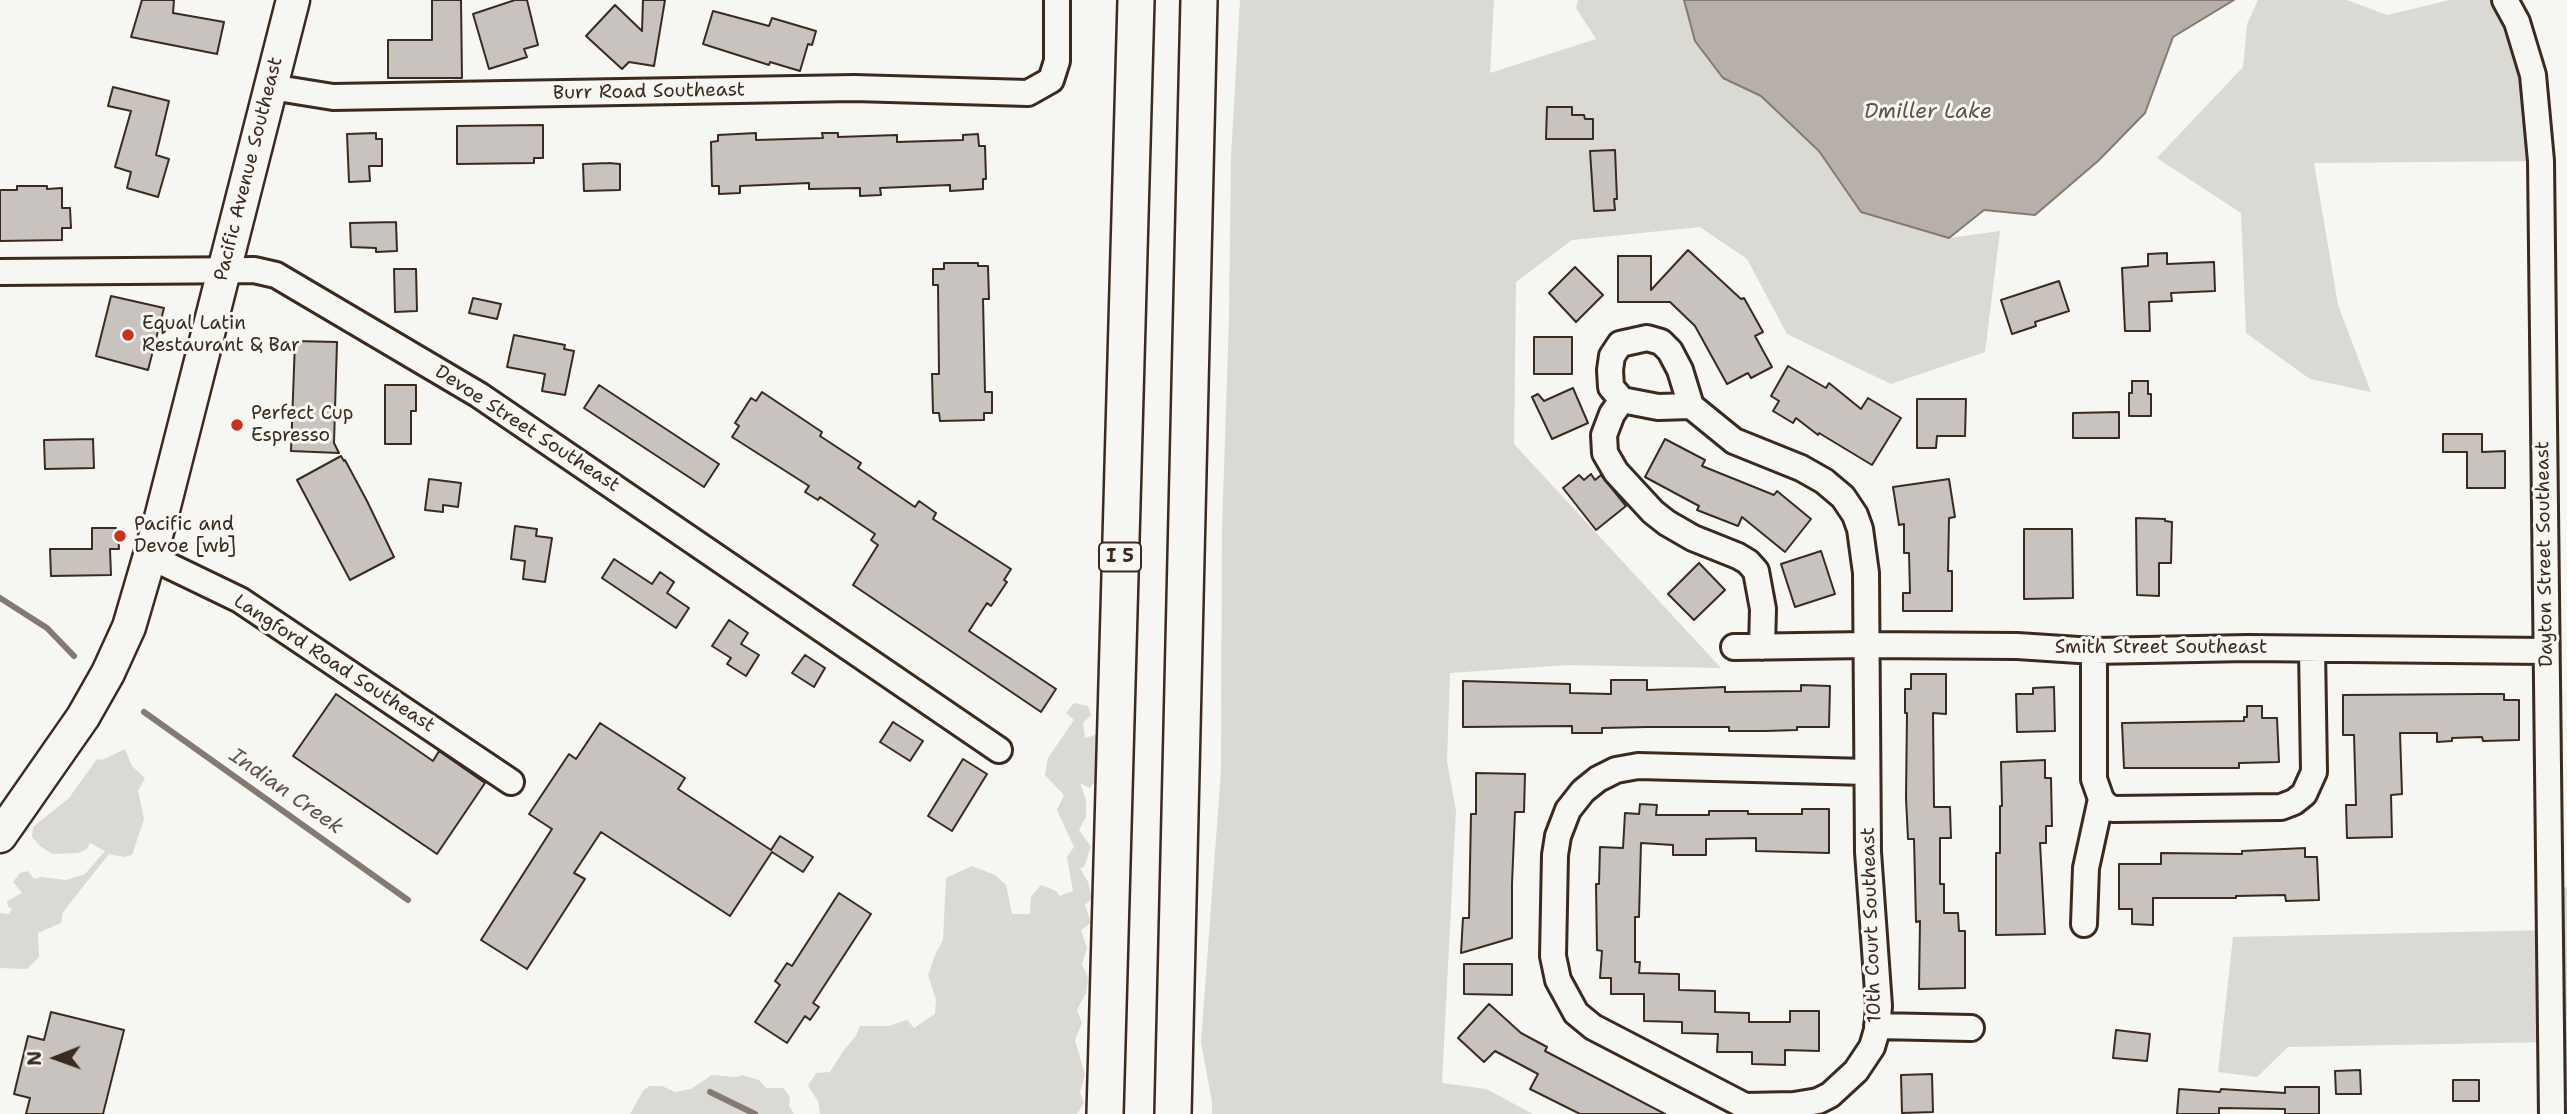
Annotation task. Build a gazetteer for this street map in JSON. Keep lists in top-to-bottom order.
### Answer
{
  "streets": {
    "highway": ["I 5"],
    "main road": ["Pacific Avenue Southeast"],
    "street": [
      "Burr Road Southeast",
      "Devoe Street Southeast",
      "Dayton Street Southeast",
      "Smith Street Southeast",
      "Langford Road Southeast",
      "10th Court Southeast"
    ]
  },
  "crossings": [
    ["Burr Road Southeast", "Pacific Avenue Southeast"],
    ["Pacific Avenue Southeast", "Devoe Street Southeast"],
    ["Pacific Avenue Southeast", "Langford Road Southeast"],
    ["Dayton Street Southeast", "Smith Street Southeast"],
    ["Smith Street Southeast", "10th Court Southeast"]
  ],
  "water": ["Dmiller Lake", "Indian Creek"],
  "places": ["Equal Latin Restaurant & Bar", "Perfect Cup Espresso", "Pacific and Devoe [wb]"],
  "north": "left"
}
